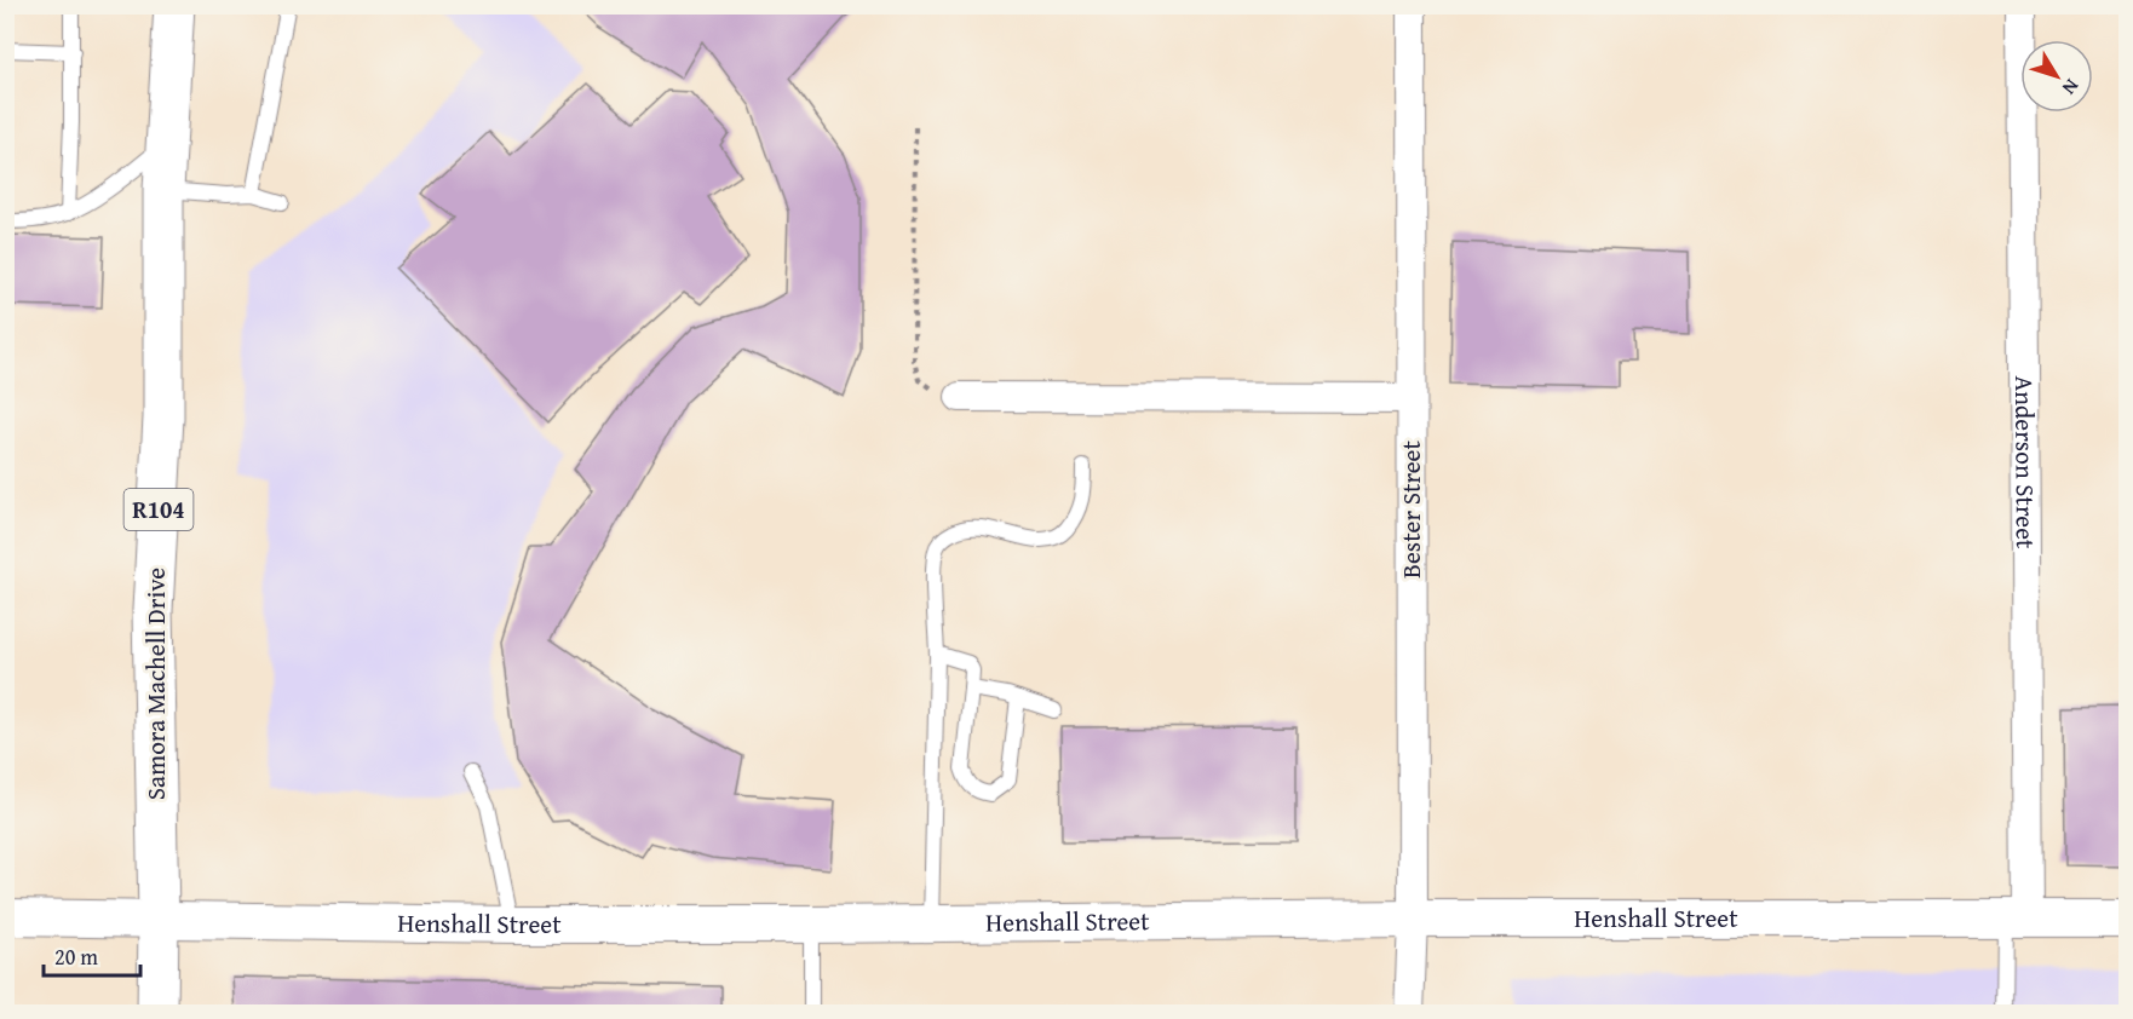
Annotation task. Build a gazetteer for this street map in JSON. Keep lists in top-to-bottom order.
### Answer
{
  "streets": {
    "main road": ["R104", "Samora Machell Drive"],
    "street": ["Anderson Street", "Bester Street", "Henshall Street"]
  },
  "crossings": [
    ["Anderson Street", "Henshall Street"],
    ["Bester Street", "Henshall Street"],
    ["Samora Machell Drive", "Henshall Street"]
  ],
  "scale_bar": "20 m",
  "north": "bottom right"
}
